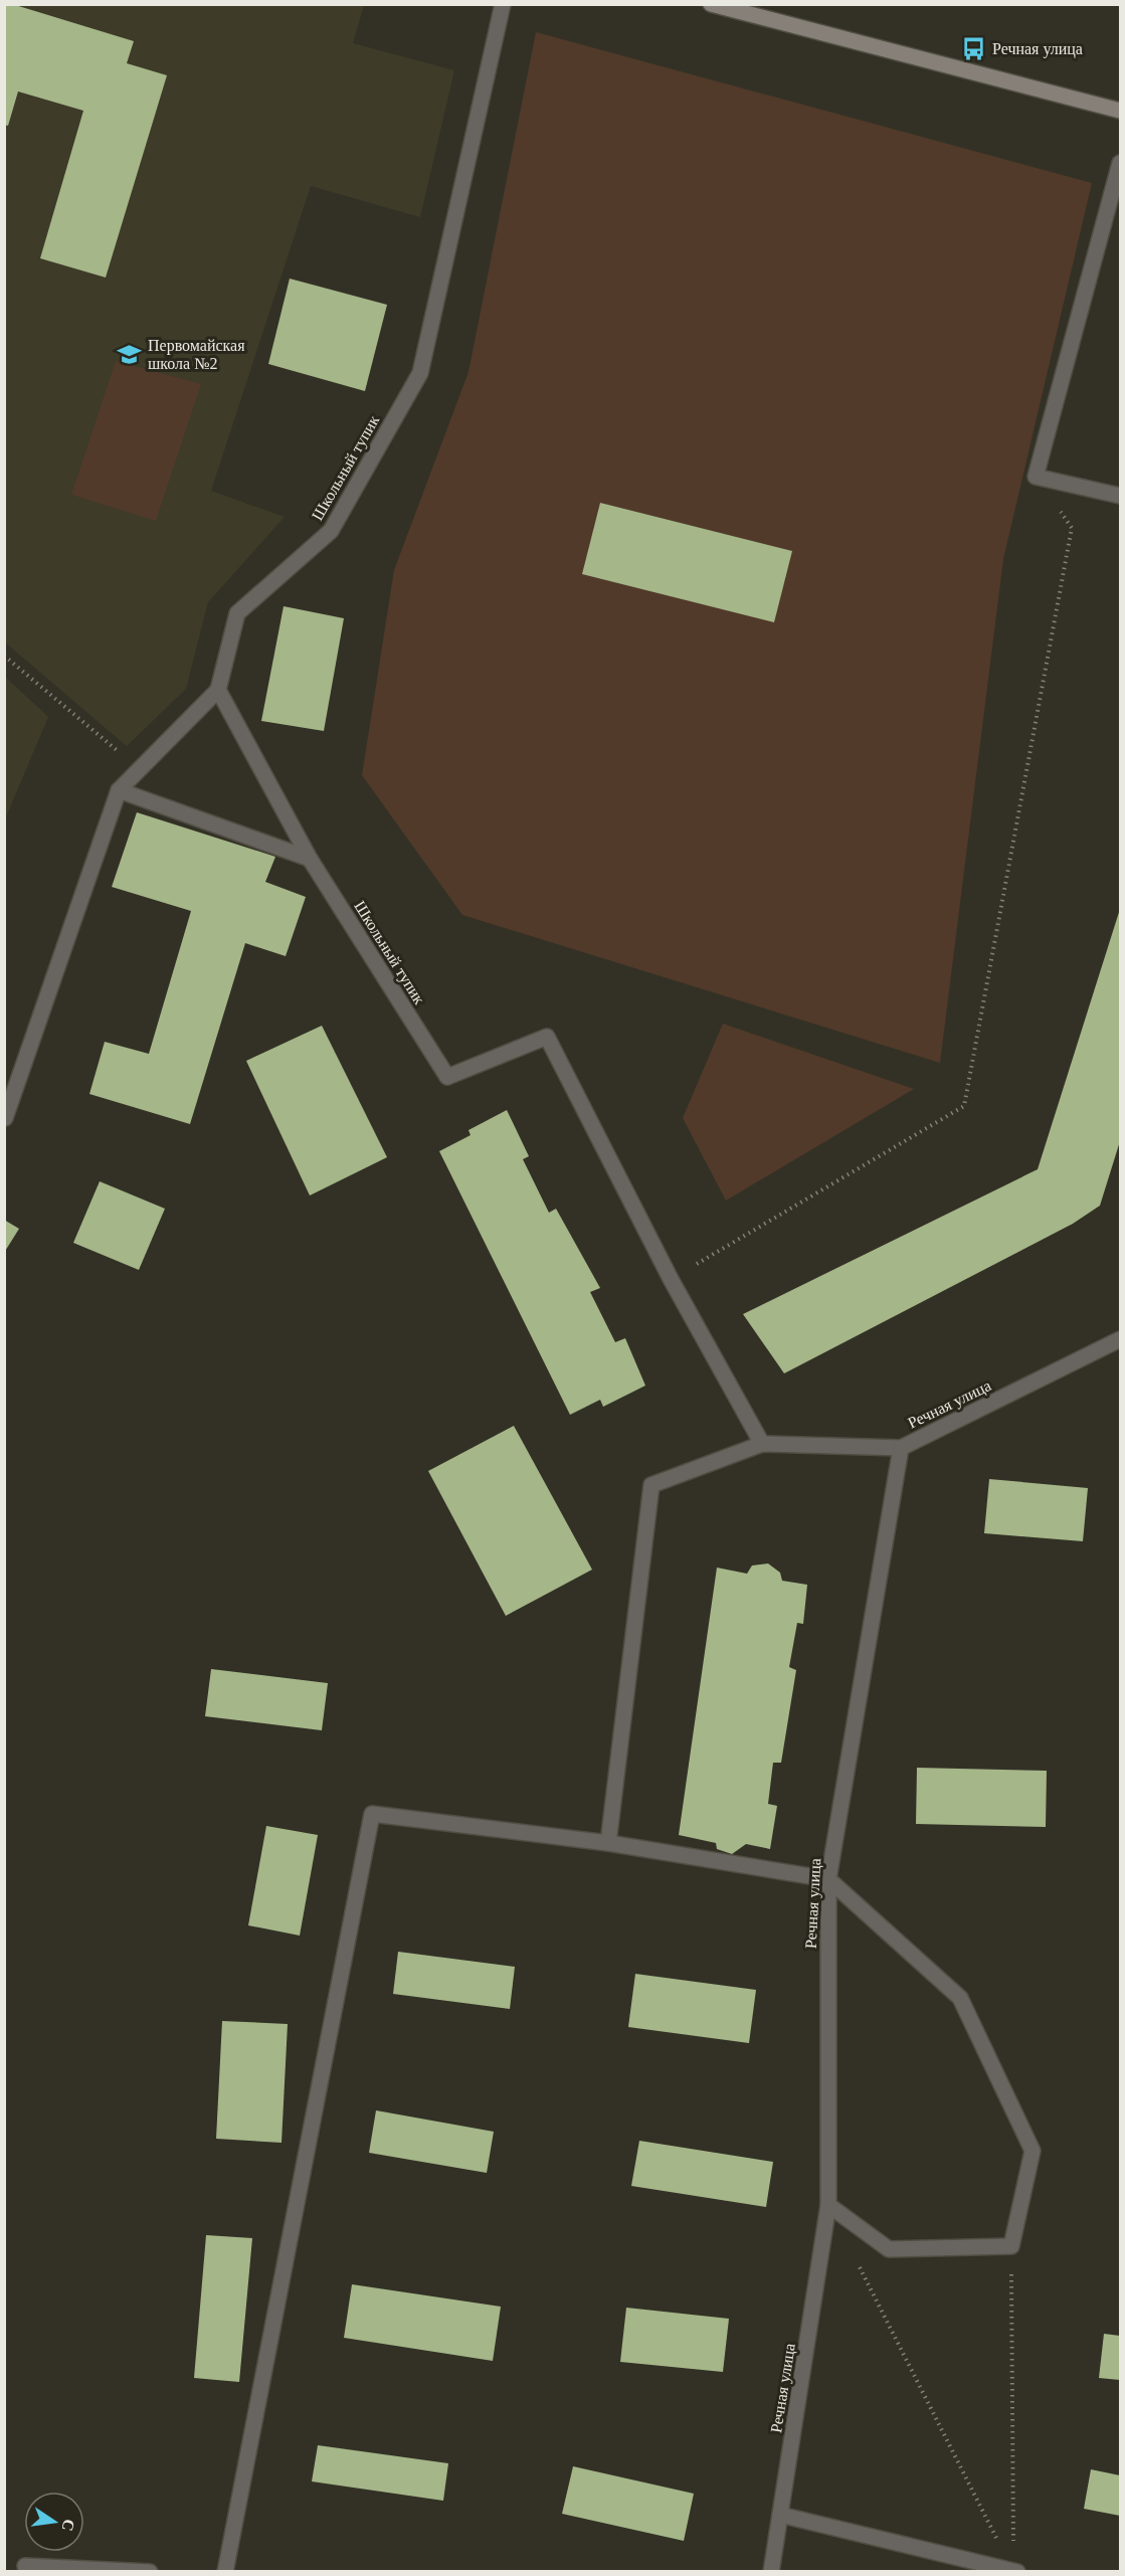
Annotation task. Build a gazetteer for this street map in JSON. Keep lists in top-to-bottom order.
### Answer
{
  "streets": {
    "street": ["Школьный тупик", "Речная улица"]
  },
  "places": {
    "bus stop": ["Речная улица"],
    "school or university": ["Первомайская школа №2"]
  },
  "north": "right"
}
